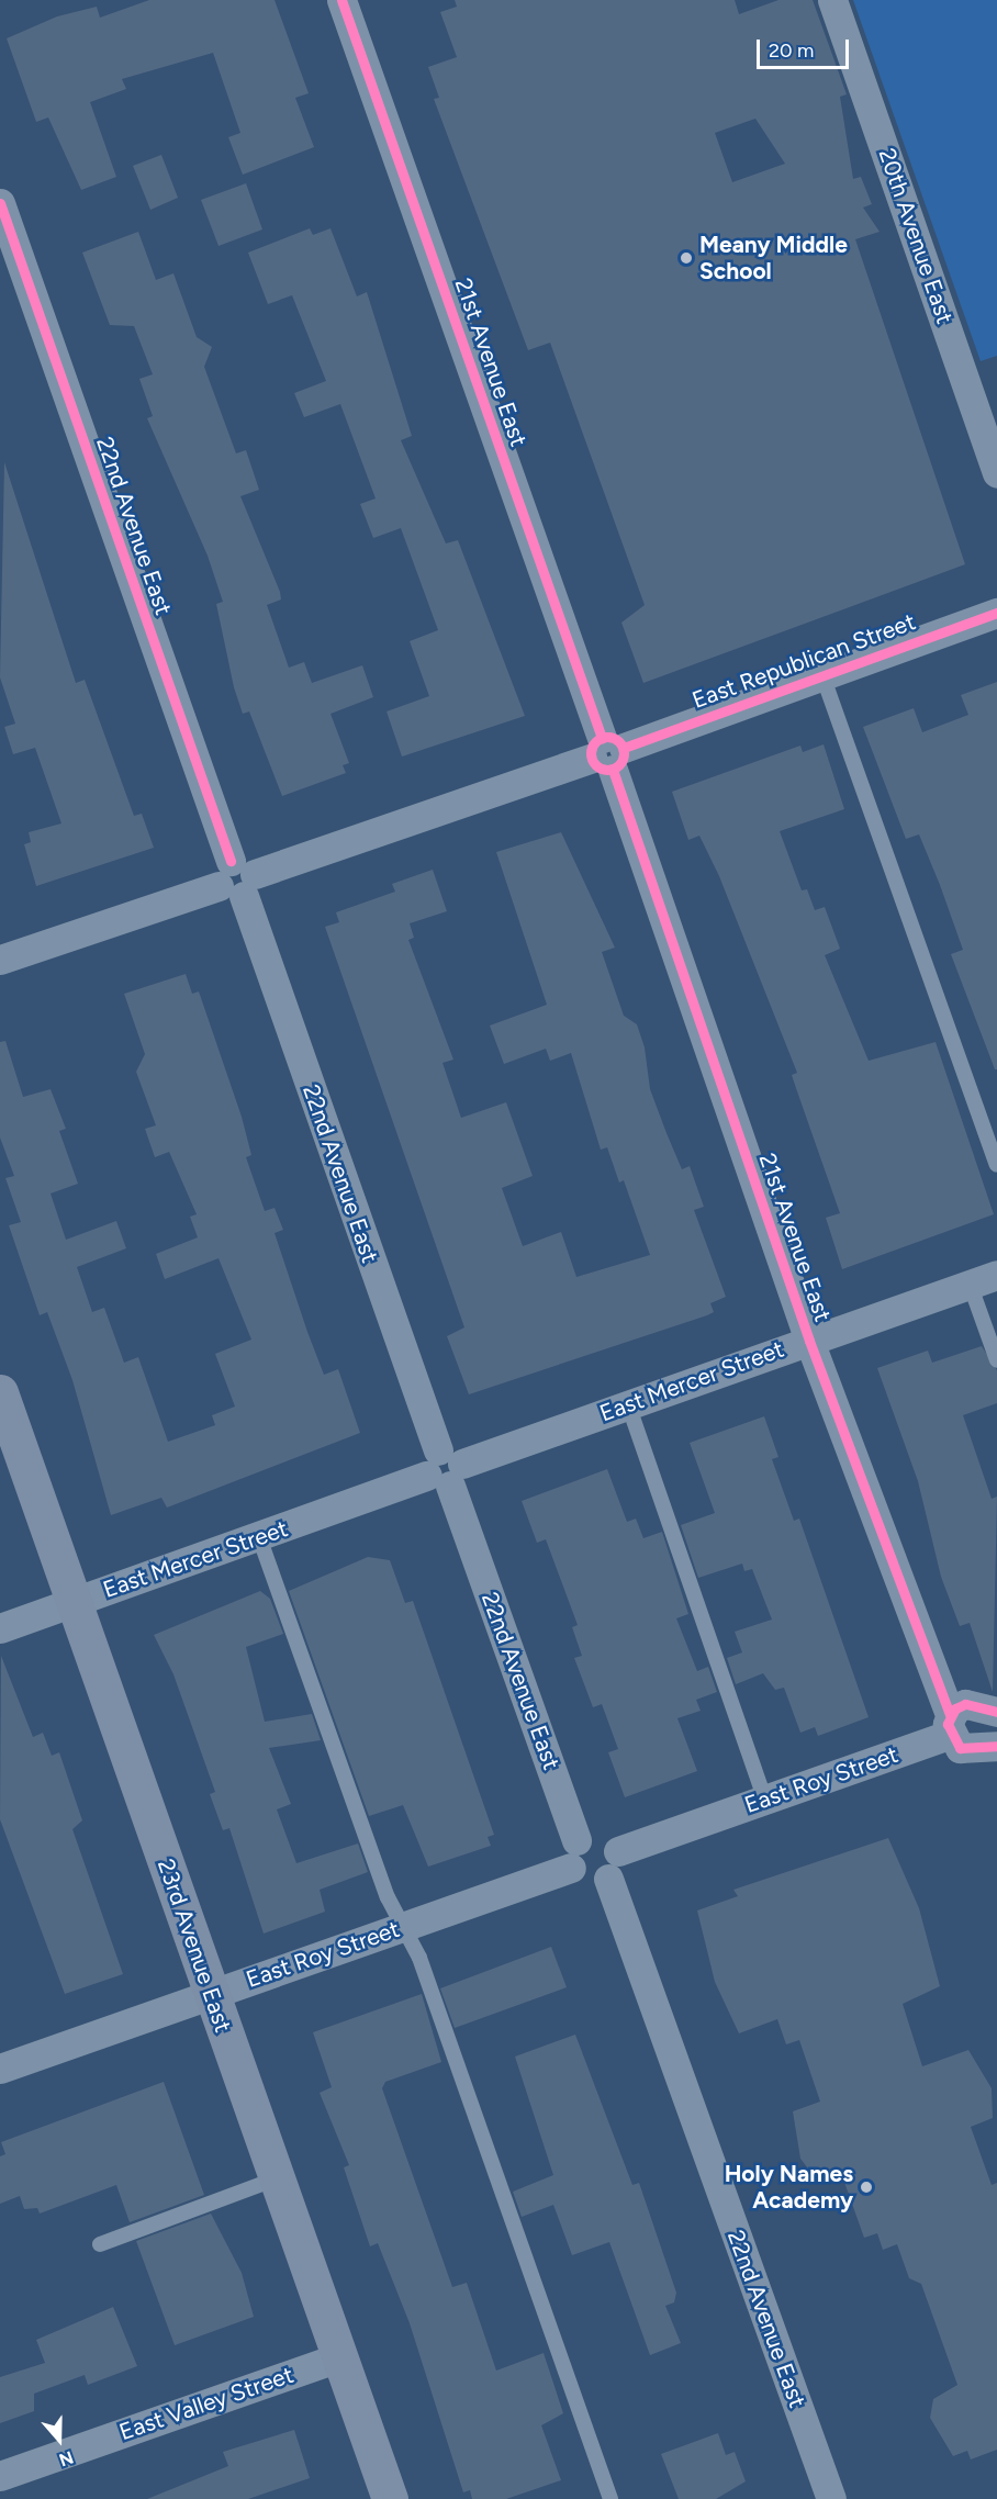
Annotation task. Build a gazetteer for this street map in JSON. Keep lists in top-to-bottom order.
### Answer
{
  "streets": {
    "main road": ["23rd Avenue East"],
    "street": [
      "20th Avenue East",
      "21st Avenue East",
      "22nd Avenue East",
      "East Republican Street",
      "East Mercer Street",
      "East Roy Street",
      "East Valley Street"
    ]
  },
  "crossings": [
    ["21st Avenue East", "East Republican Street"],
    ["21st Avenue East", "East Mercer Street"],
    ["21st Avenue East", "East Roy Street"],
    ["22nd Avenue East", "East Republican Street"],
    ["22nd Avenue East", "East Mercer Street"],
    ["22nd Avenue East", "East Roy Street"],
    ["East Mercer Street", "23rd Avenue East"],
    ["East Roy Street", "23rd Avenue East"],
    ["23rd Avenue East", "East Valley Street"]
  ],
  "places": ["Meany Middle School", "Holy Names Academy"],
  "scale_bar": "20 m",
  "north": "bottom"
}
